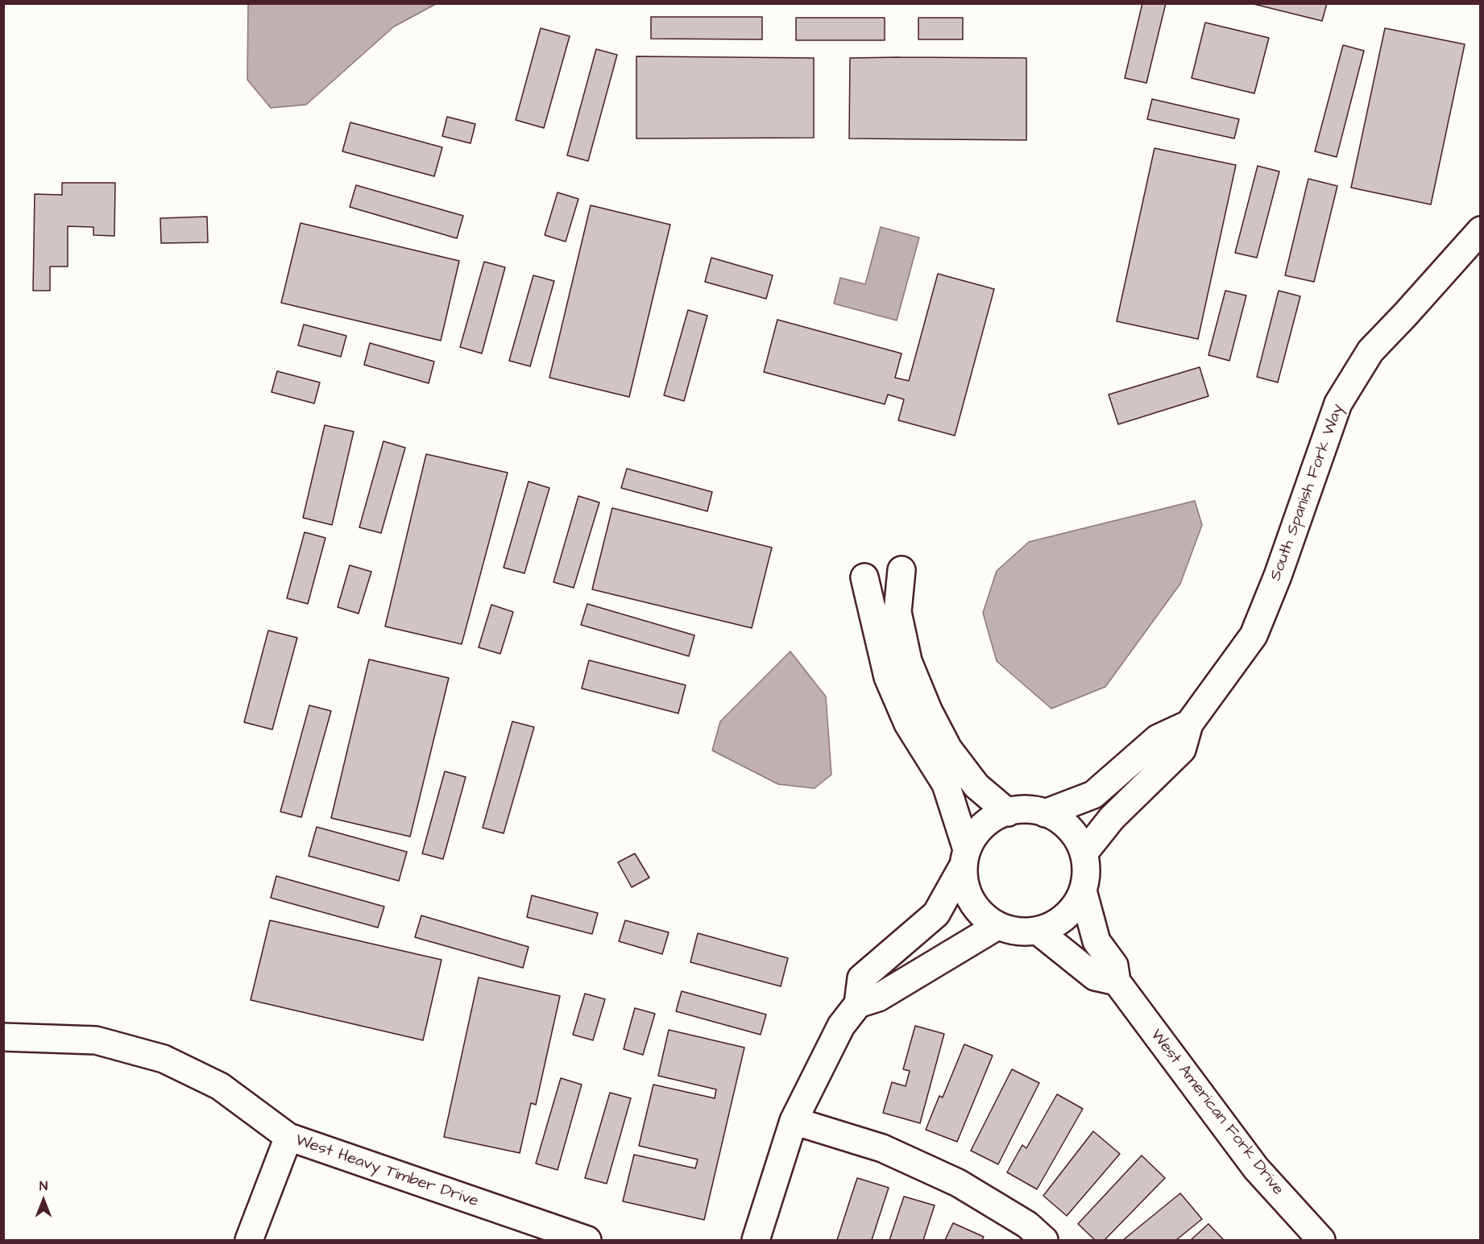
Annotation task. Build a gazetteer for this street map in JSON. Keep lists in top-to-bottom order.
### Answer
{
  "streets": {
    "street": ["South Spanish Fork Way", "West American Fork Drive", "West Heavy Timber Drive"]
  },
  "crossings": [
    ["South Spanish Fork Way", "West American Fork Drive"]
  ],
  "north": "top"
}
